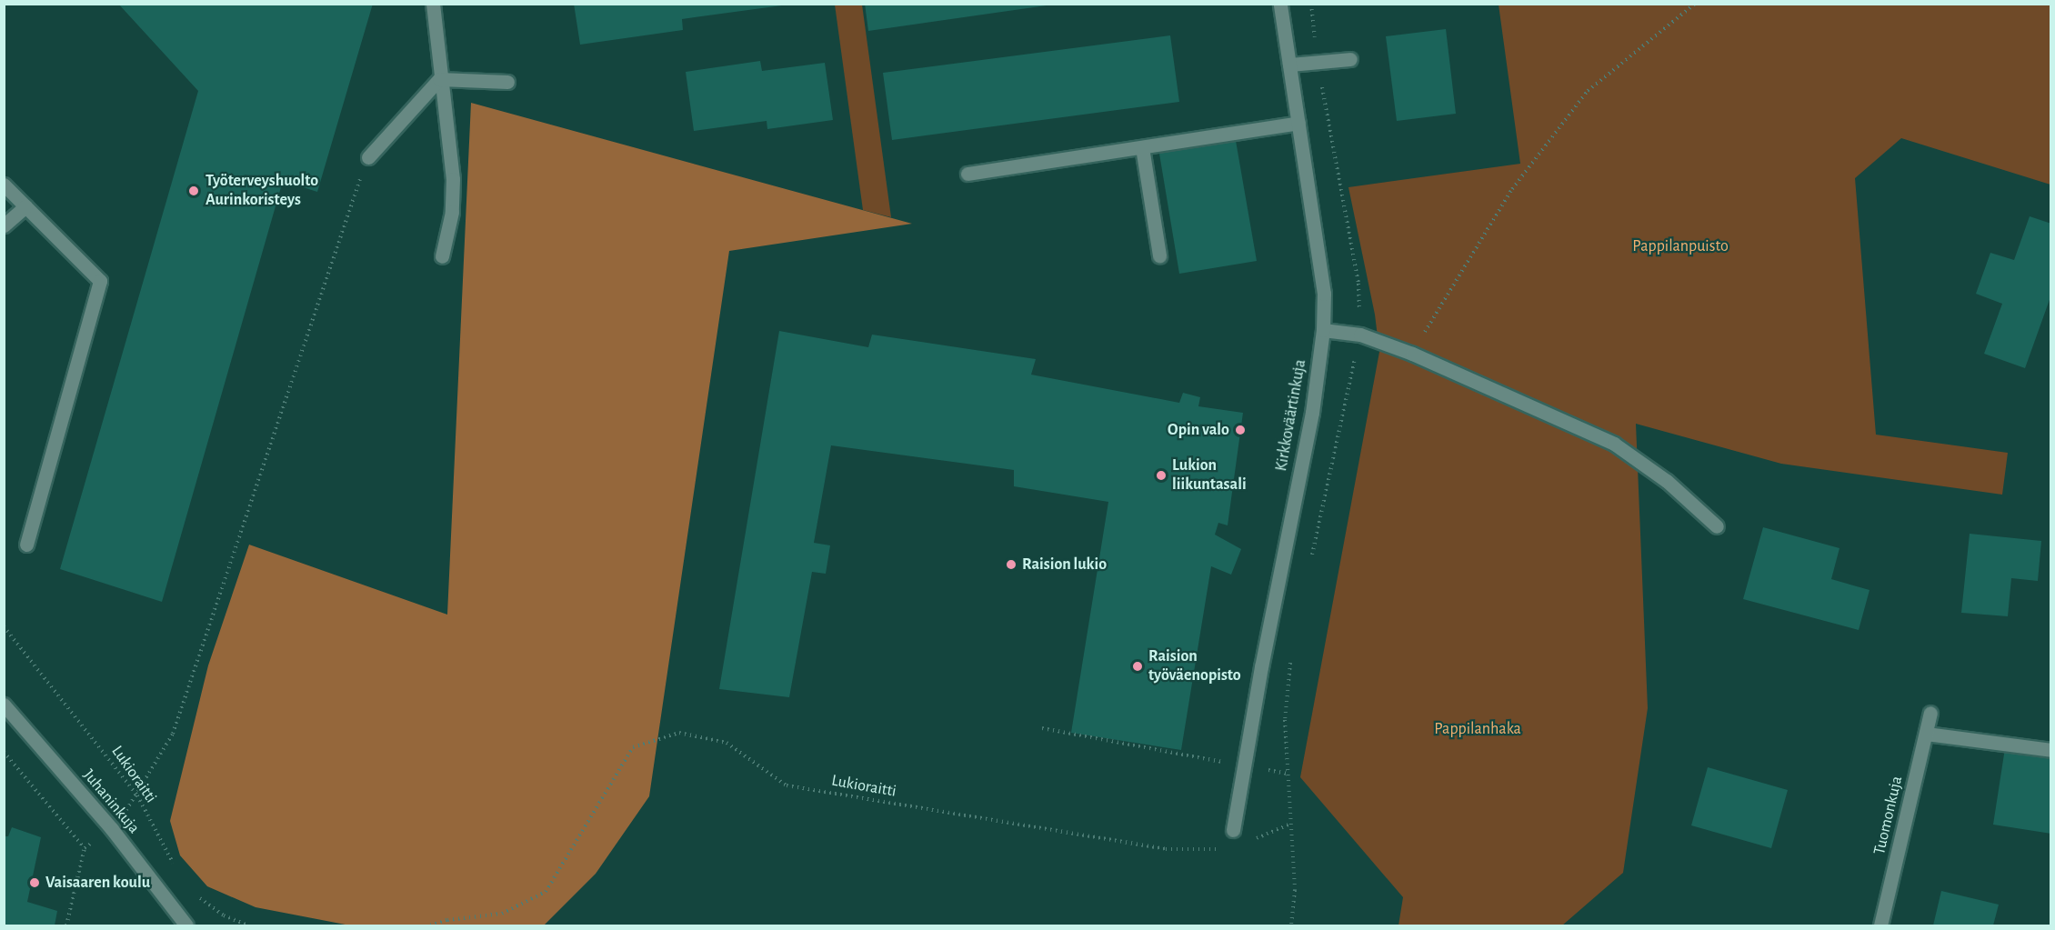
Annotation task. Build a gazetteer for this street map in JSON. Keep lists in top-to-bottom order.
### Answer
{
  "streets": {
    "street": ["Kirkkoväärtinkuja", "Juhaninkuja", "Tuomonkuja"],
    "path": ["Lukioraitti"]
  },
  "parks": ["Pappilanpuisto", "Pappilanhaka"],
  "places": [
    "Työterveyshuolto Aurinkoristeys",
    "Opin valo",
    "Lukion liikuntasali",
    "Raision lukio",
    "Raision työväenopisto",
    "Vaisaaren koulu"
  ]
}
